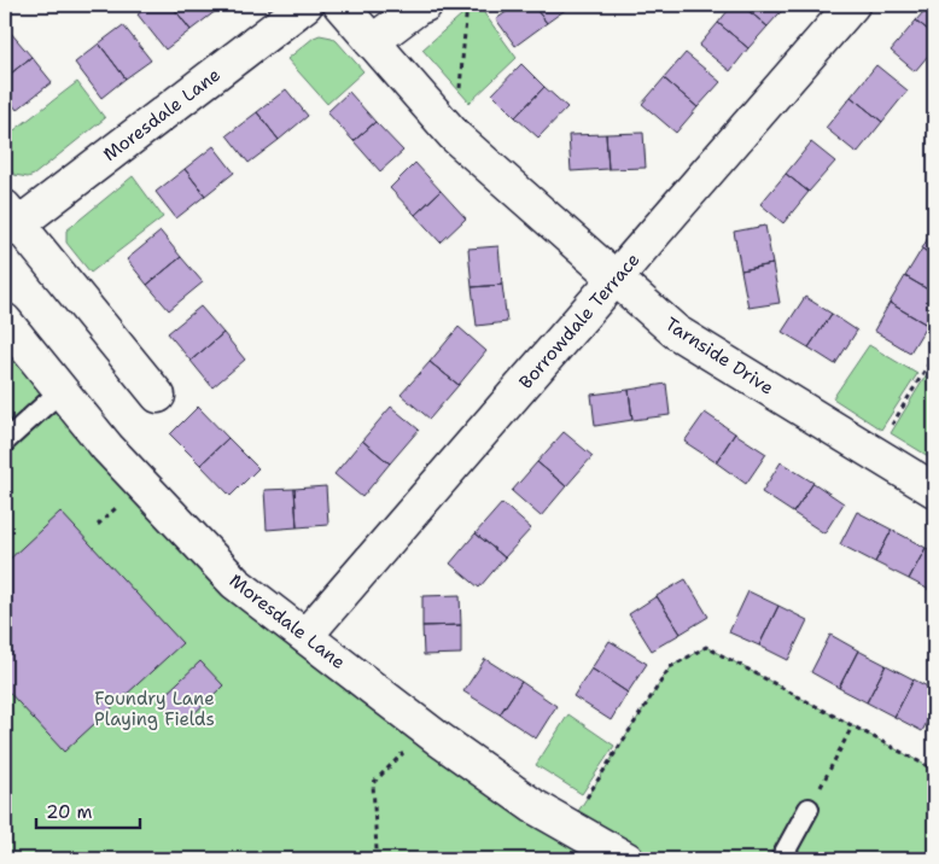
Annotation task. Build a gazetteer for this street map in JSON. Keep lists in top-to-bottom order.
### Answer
{
  "streets": {
    "street": ["Moresdale Lane", "Borrowdale Terrace", "Tarnside Drive"]
  },
  "crossings": [
    ["Moresdale Lane", "Borrowdale Terrace"],
    ["Borrowdale Terrace", "Tarnside Drive"]
  ],
  "parks": ["Foundry Lane Playing Fields"],
  "scale_bar": "20 m"
}
